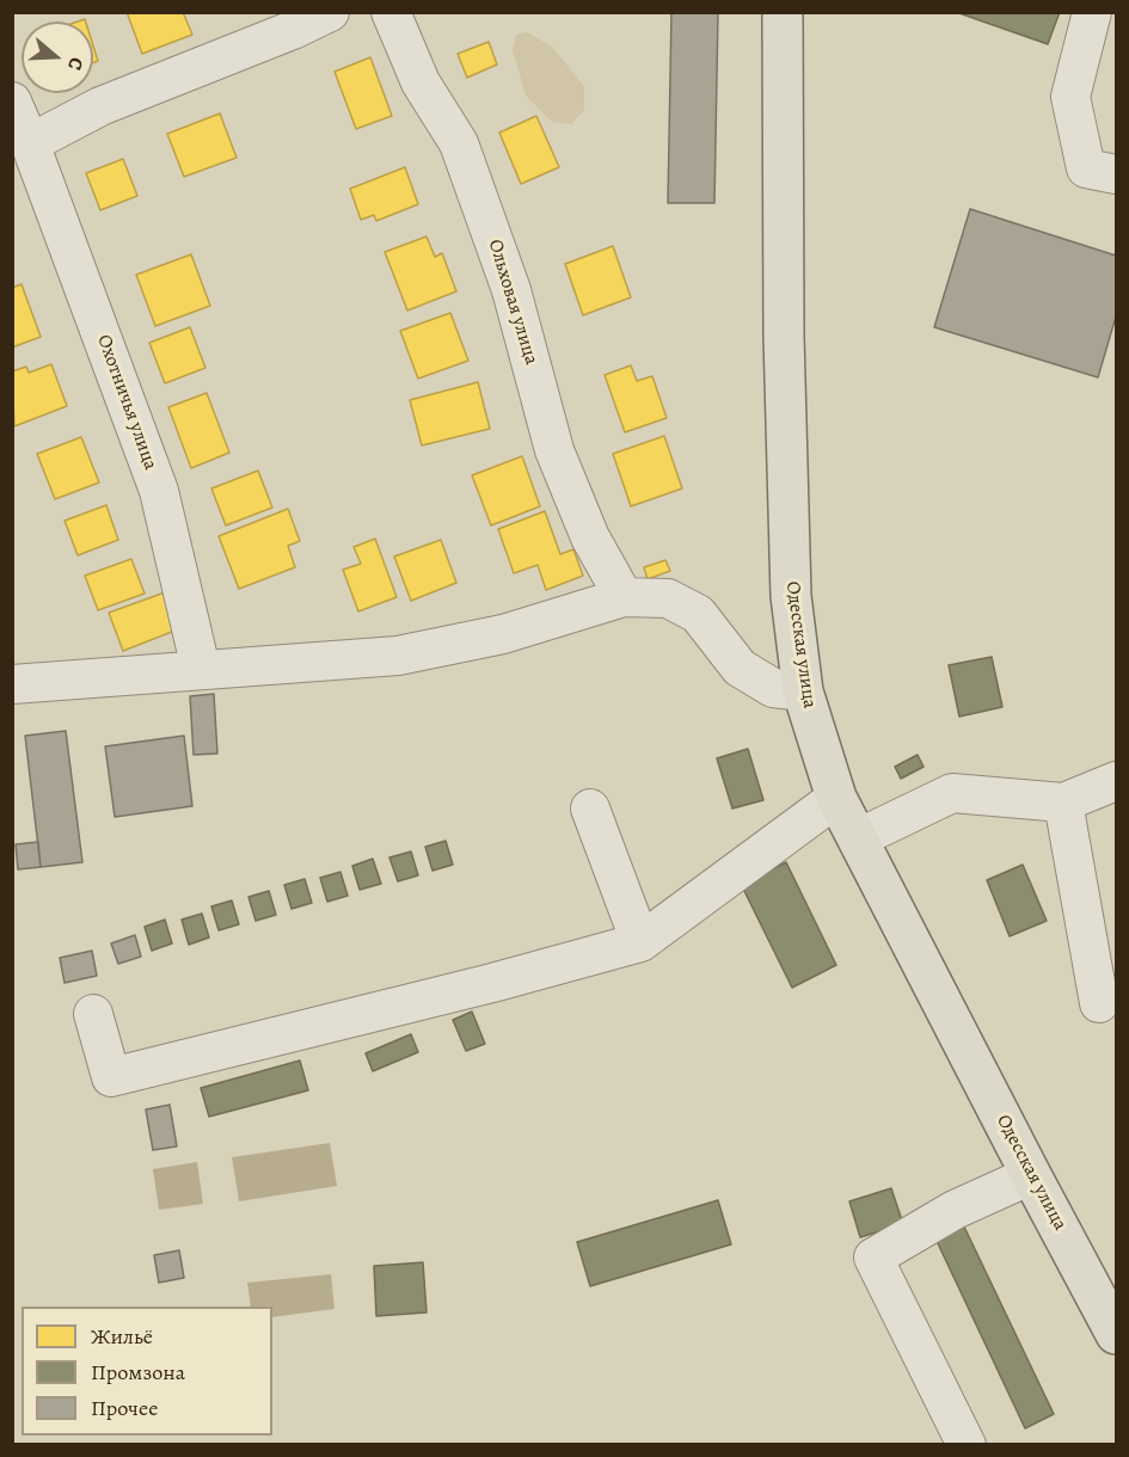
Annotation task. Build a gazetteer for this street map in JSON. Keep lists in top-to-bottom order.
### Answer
{
  "streets": {
    "main road": ["Одесская улица"],
    "street": ["Ольховая улица", "Охотничья улица"]
  },
  "legend": ["Жильё", "Промзона", "Прочее"],
  "north": "right"
}
